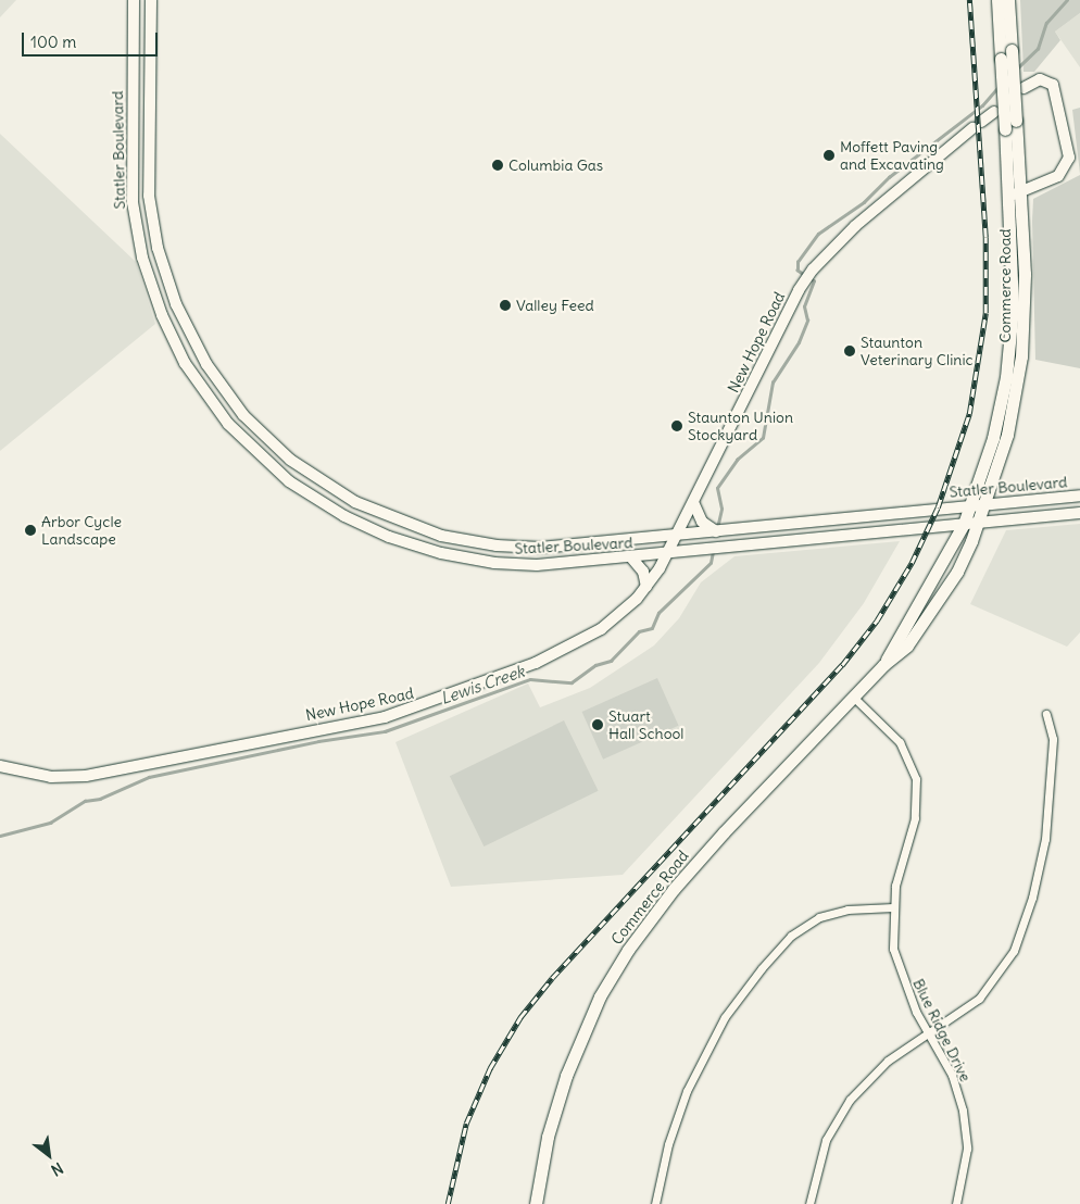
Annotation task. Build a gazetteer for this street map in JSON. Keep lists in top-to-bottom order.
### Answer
{
  "streets": {
    "main road": ["Statler Boulevard", "Commerce Road", "New Hope Road"],
    "street": ["Blue Ridge Drive"]
  },
  "crossings": [
    ["Statler Boulevard", "Commerce Road"],
    ["Statler Boulevard", "New Hope Road"],
    ["Commerce Road", "Blue Ridge Drive"]
  ],
  "water": ["Lewis Creek"],
  "places": [
    "Moffett Paving and Excavating",
    "Columbia Gas",
    "Valley Feed",
    "Staunton Veterinary Clinic",
    "Staunton Union Stockyard",
    "Arbor Cycle Landscape",
    "Stuart Hall School"
  ],
  "scale_bar": "100 m",
  "north": "bottom right"
}
